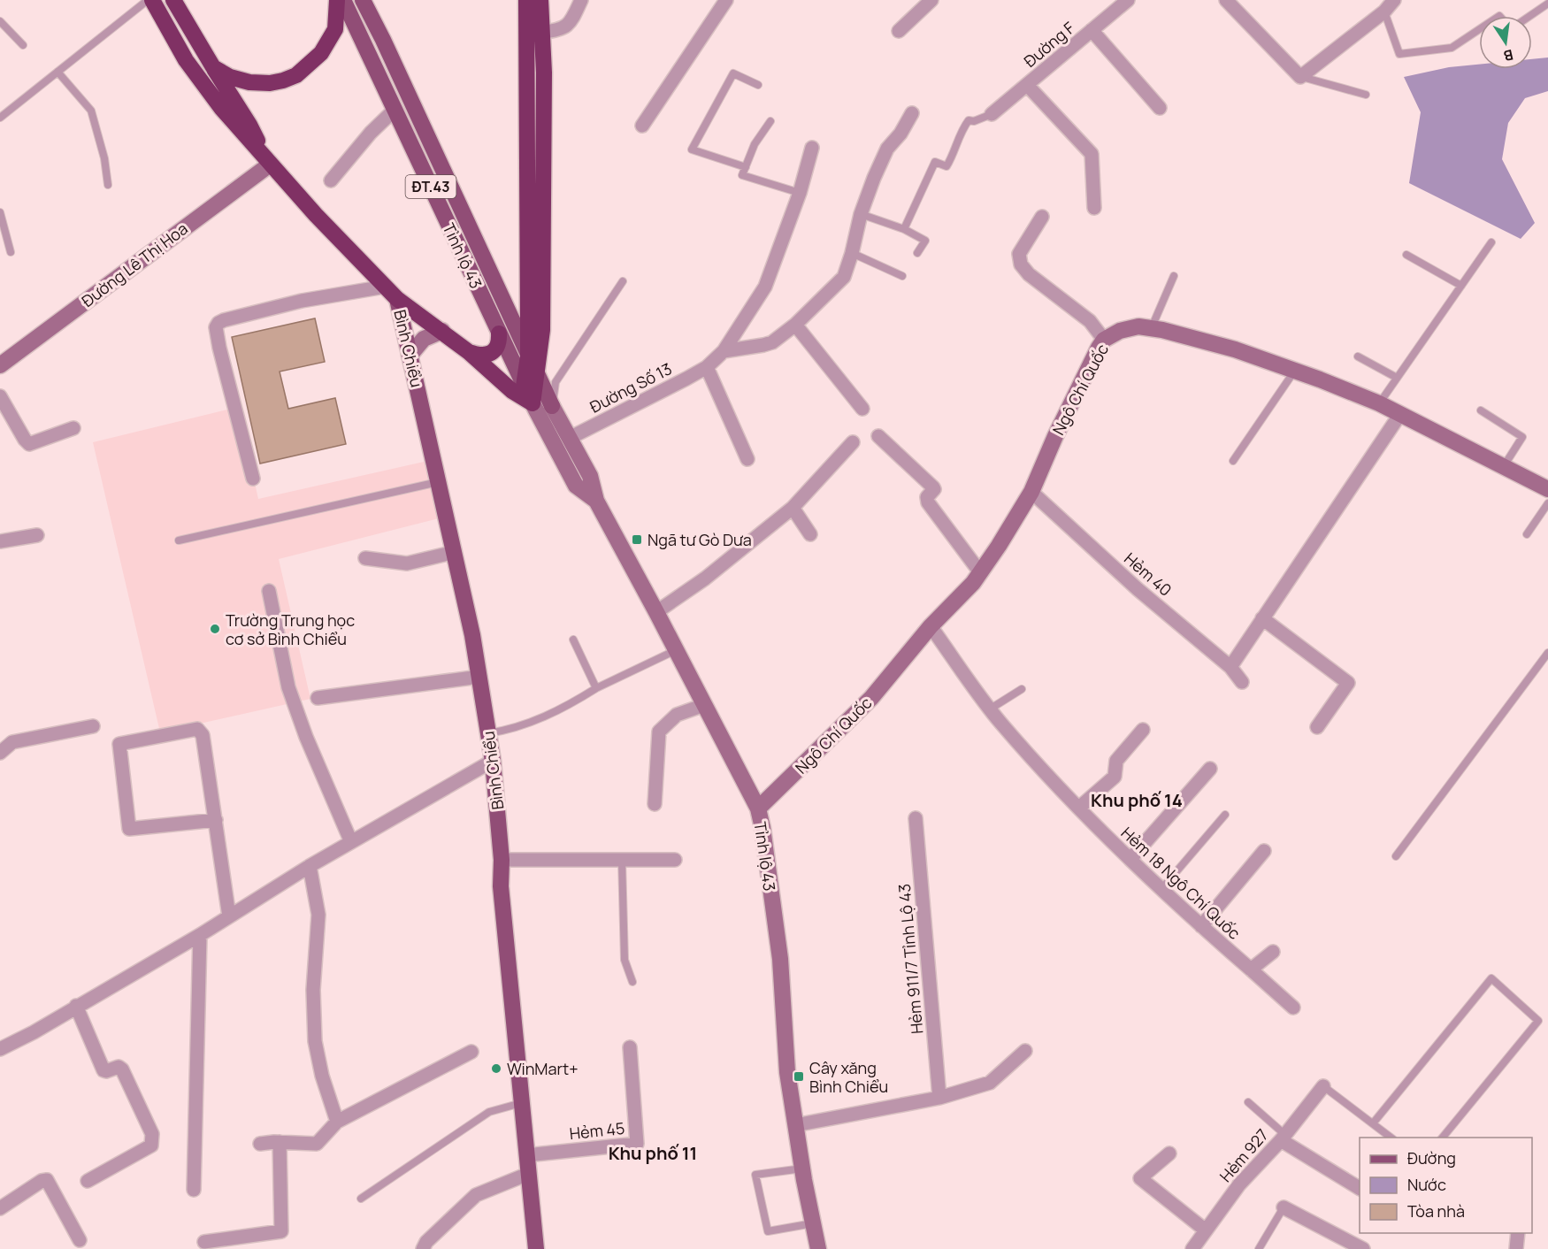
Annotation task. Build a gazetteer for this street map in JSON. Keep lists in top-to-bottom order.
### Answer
{
  "streets": {
    "highway": ["ĐT.43"],
    "main road": [
      "Tỉnh lộ 43",
      "Đường Lê Thị Hoa",
      "Bình Chiểu",
      "Ngô Chí Quốc"
    ],
    "street": [
      "Đường F",
      "Đường Số 13",
      "Hẻm 40",
      "Hẻm 18 Ngô Chí Quốc",
      "Hẻm 911/7 Tỉnh Lộ 43",
      "Hẻm 45",
      "Hẻm 927"
    ]
  },
  "crossings": [
    ["ĐT.43", "Tỉnh lộ 43"],
    ["ĐT.43", "Đường Lê Thị Hoa"],
    ["ĐT.43", "Bình Chiểu"],
    ["Tỉnh lộ 43", "Đường Số 13"],
    ["Tỉnh lộ 43", "Ngô Chí Quốc"],
    ["Bình Chiểu", "Hẻm 45"],
    ["Ngô Chí Quốc", "Hẻm 40"],
    ["Ngô Chí Quốc", "Hẻm 18 Ngô Chí Quốc"]
  ],
  "districts": ["Khu phố 14", "Khu phố 11"],
  "places": {
    "transit": ["Ngã tư Gò Dưa", "Cây xăng Bình Chiểu"],
    "other": ["Trường Trung học cơ sở Bình Chiểu", "WinMart+"]
  },
  "legend": ["Đường", "Nước", "Tòa nhà"],
  "north": "bottom"
}
